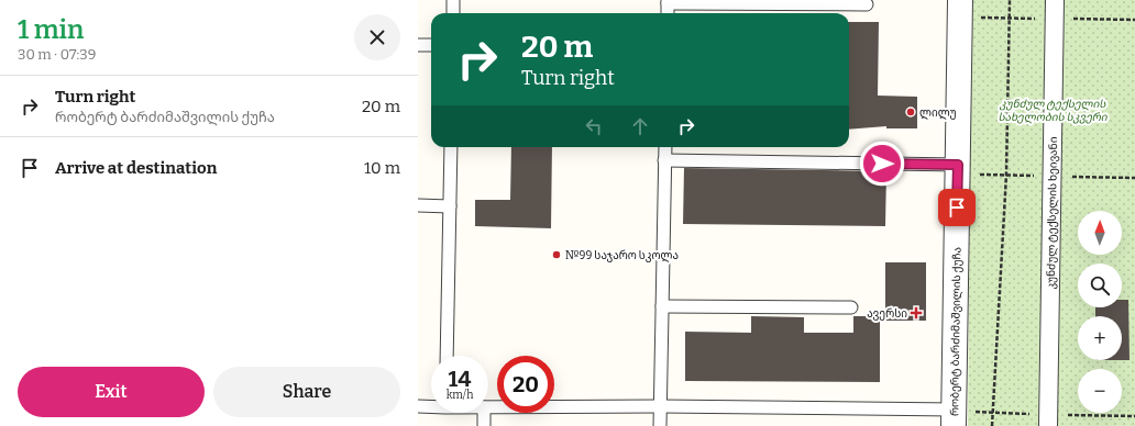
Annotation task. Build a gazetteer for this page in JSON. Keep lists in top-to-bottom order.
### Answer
{
  "streets": {
    "street": ["კუნძულ ტექსელის ხეივანი", "რობერტ ბარძიმაშვილის ქუჩა"]
  },
  "parks": ["კუნძულ ტექსელის სახელობის სკვერი"],
  "places": {
    "other": ["ლილუ", "№99 საჯარო სკოლა"],
    "health": ["ავერსი"]
  },
  "north": "top",
  "page": {
    "heading": ["1 min", "30 m · 07:39"],
    "turn": ["20 m", "Turn right"],
    "list": [
      {
        "name": "Turn right",
        "note": "რობერტ ბარძიმაშვილის ქუჩა",
        "value": "20 m"
      },
      {
        "name": "Arrive at destination",
        "value": "10 m"
      }
    ],
    "map_buttons": ["+", "−"],
    "speed": "14 km/h",
    "limit": "20",
    "buttons": ["Exit", "Share"]
  }
}
